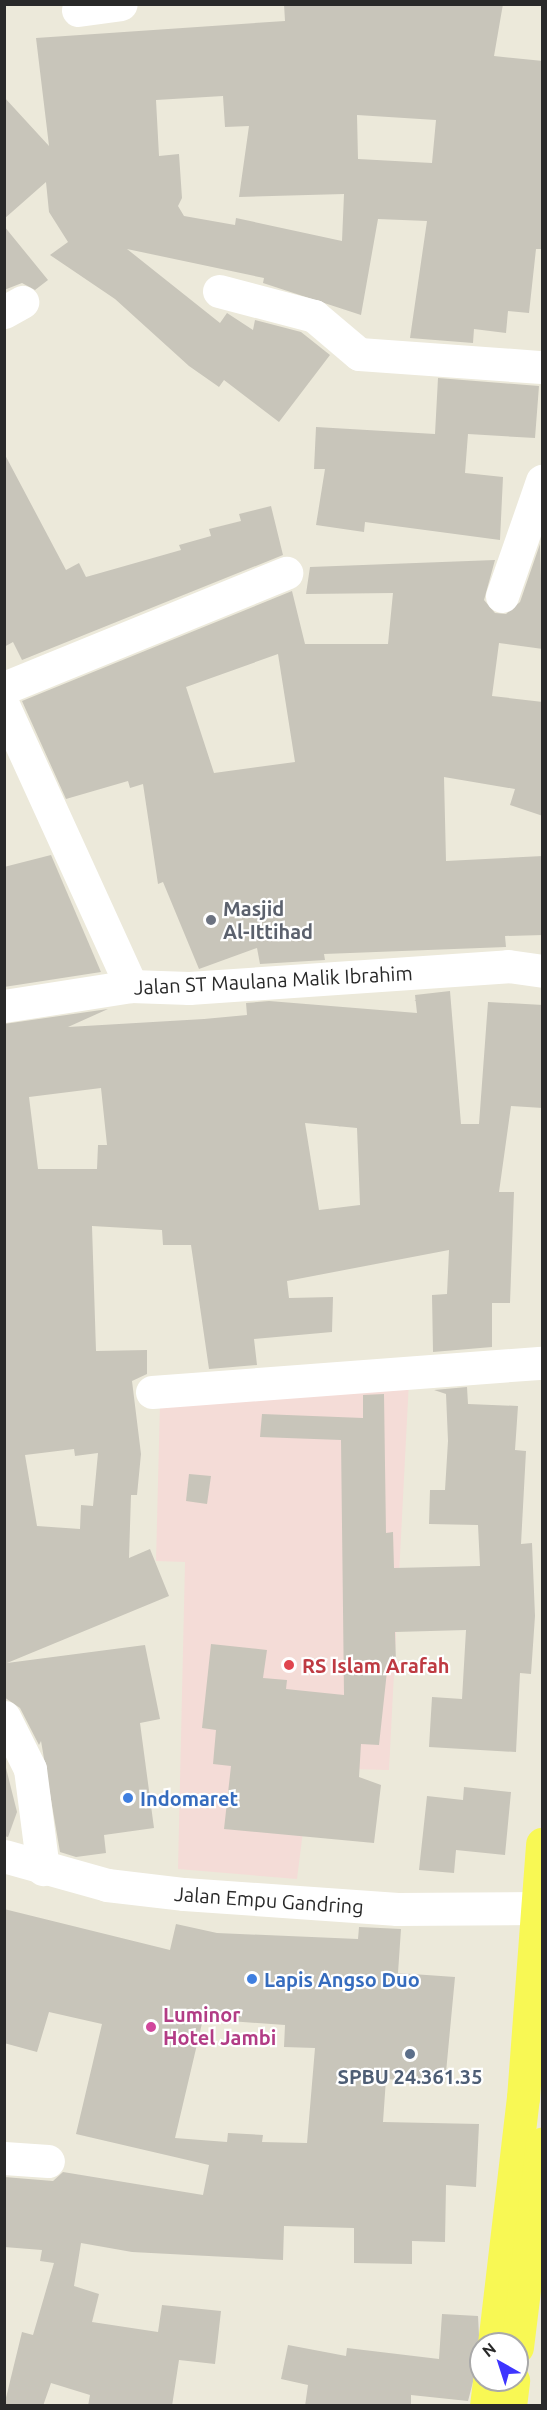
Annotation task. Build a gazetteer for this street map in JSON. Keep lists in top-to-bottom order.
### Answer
{
  "streets": {
    "street": ["Jalan ST Maulana Malik Ibrahim", "Jalan Empu Gandring"]
  },
  "places": [
    "Masjid Al-Ittihad",
    "RS Islam Arafah",
    "Indomaret",
    "Lapis Angso Duo",
    "Luminor Hotel Jambi",
    "SPBU 24.361.35"
  ],
  "north": "top left"
}
